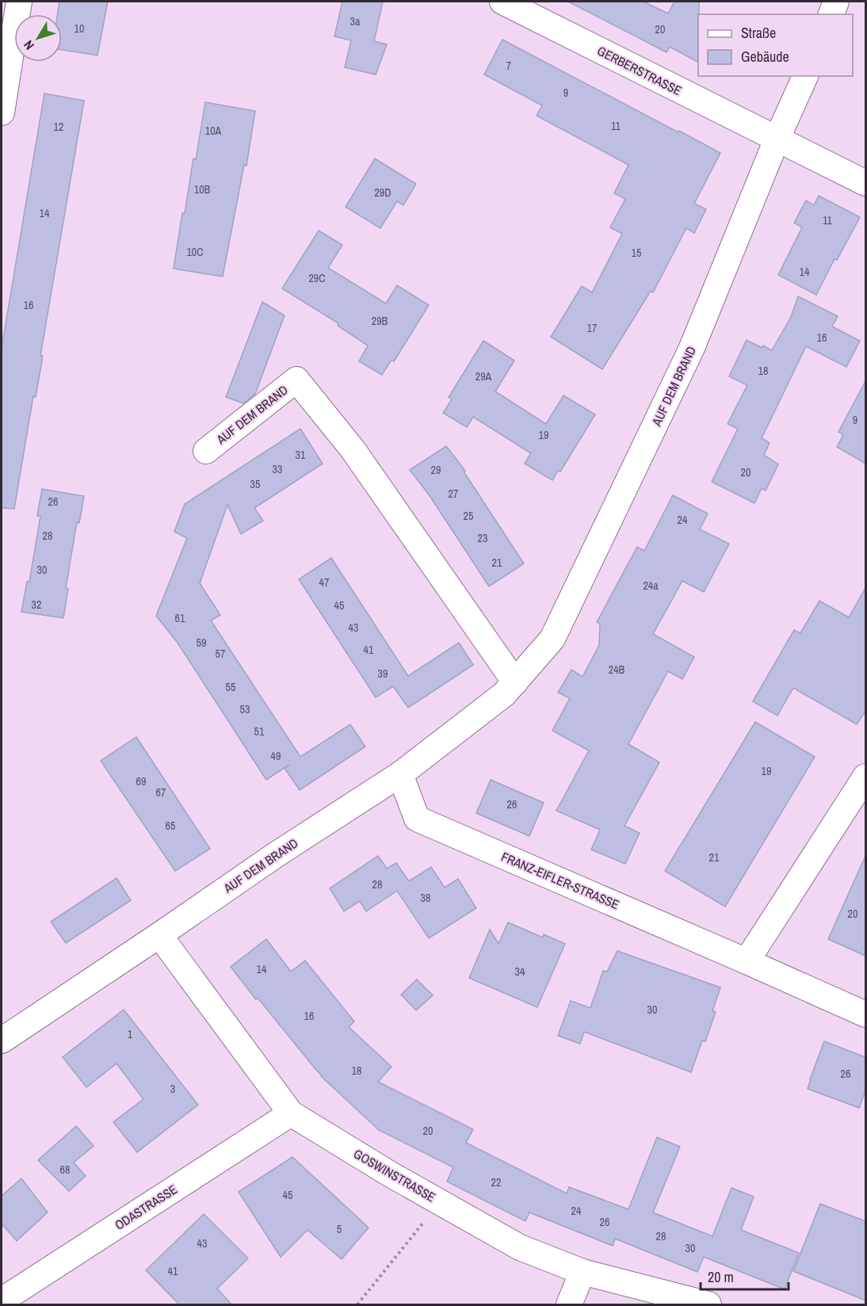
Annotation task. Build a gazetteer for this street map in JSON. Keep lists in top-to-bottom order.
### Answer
{
  "streets": {
    "street": [
      "GERBERSTRASSE",
      "AUF DEM BRAND",
      "FRANZ-EIFLER-STRASSE",
      "GOSWINSTRASSE",
      "ODASTRASSE"
    ]
  },
  "crossings": [
    ["GERBERSTRASSE", "AUF DEM BRAND"],
    ["AUF DEM BRAND", "FRANZ-EIFLER-STRASSE"],
    ["AUF DEM BRAND", "GOSWINSTRASSE"],
    ["GOSWINSTRASSE", "ODASTRASSE"]
  ],
  "house_numbers": [
    "3a",
    "10",
    "20",
    "7",
    "9",
    "11",
    "12",
    "10A",
    "10B",
    "29D",
    "14",
    "11",
    "10C",
    "15",
    "14",
    "29C",
    "16",
    "29B",
    "17",
    "16",
    "18",
    "29A",
    "9",
    "19",
    "31",
    "33",
    "29",
    "20",
    "35",
    "27",
    "26",
    "25",
    "24",
    "28",
    "23",
    "21",
    "30",
    "47",
    "24a",
    "32",
    "45",
    "61",
    "43",
    "59",
    "41",
    "57",
    "24B",
    "39",
    "55",
    "53",
    "51",
    "49",
    "19",
    "69",
    "67",
    "26",
    "65",
    "21",
    "28",
    "38",
    "20",
    "14",
    "34",
    "30",
    "16",
    "1",
    "18",
    "26",
    "3",
    "20",
    "68",
    "22",
    "45",
    "24",
    "26",
    "5",
    "28",
    "43",
    "30",
    "41"
  ],
  "legend": ["Straße", "Gebäude"],
  "scale_bar": "20 m",
  "north": "bottom left"
}
